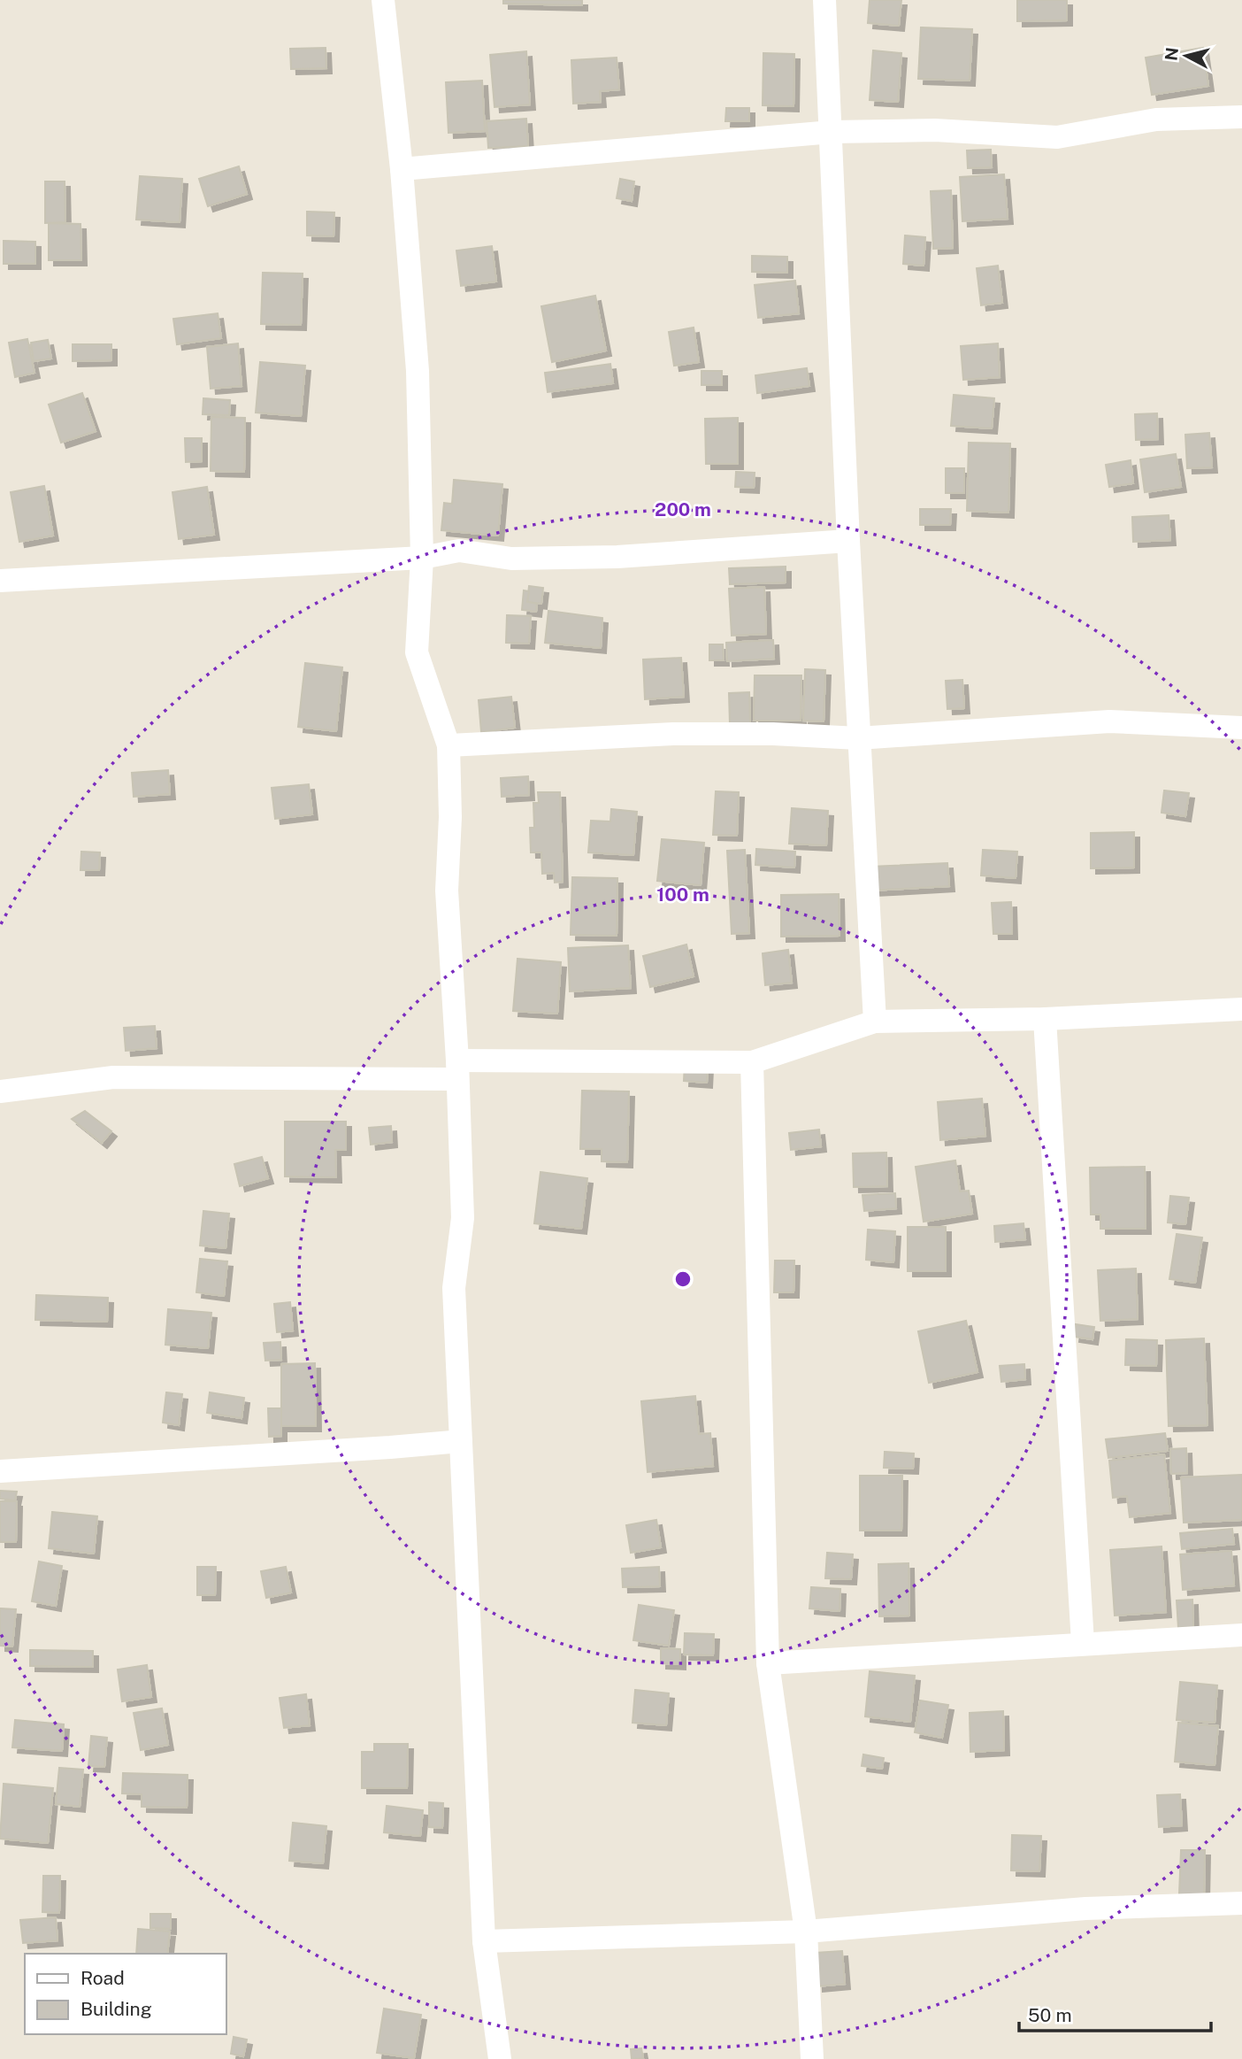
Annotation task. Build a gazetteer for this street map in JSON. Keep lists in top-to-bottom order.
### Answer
{
  "legend": ["Road", "Building"],
  "scale_bar": "50 m",
  "north": "left",
  "rings": ["200 m", "100 m"]
}
